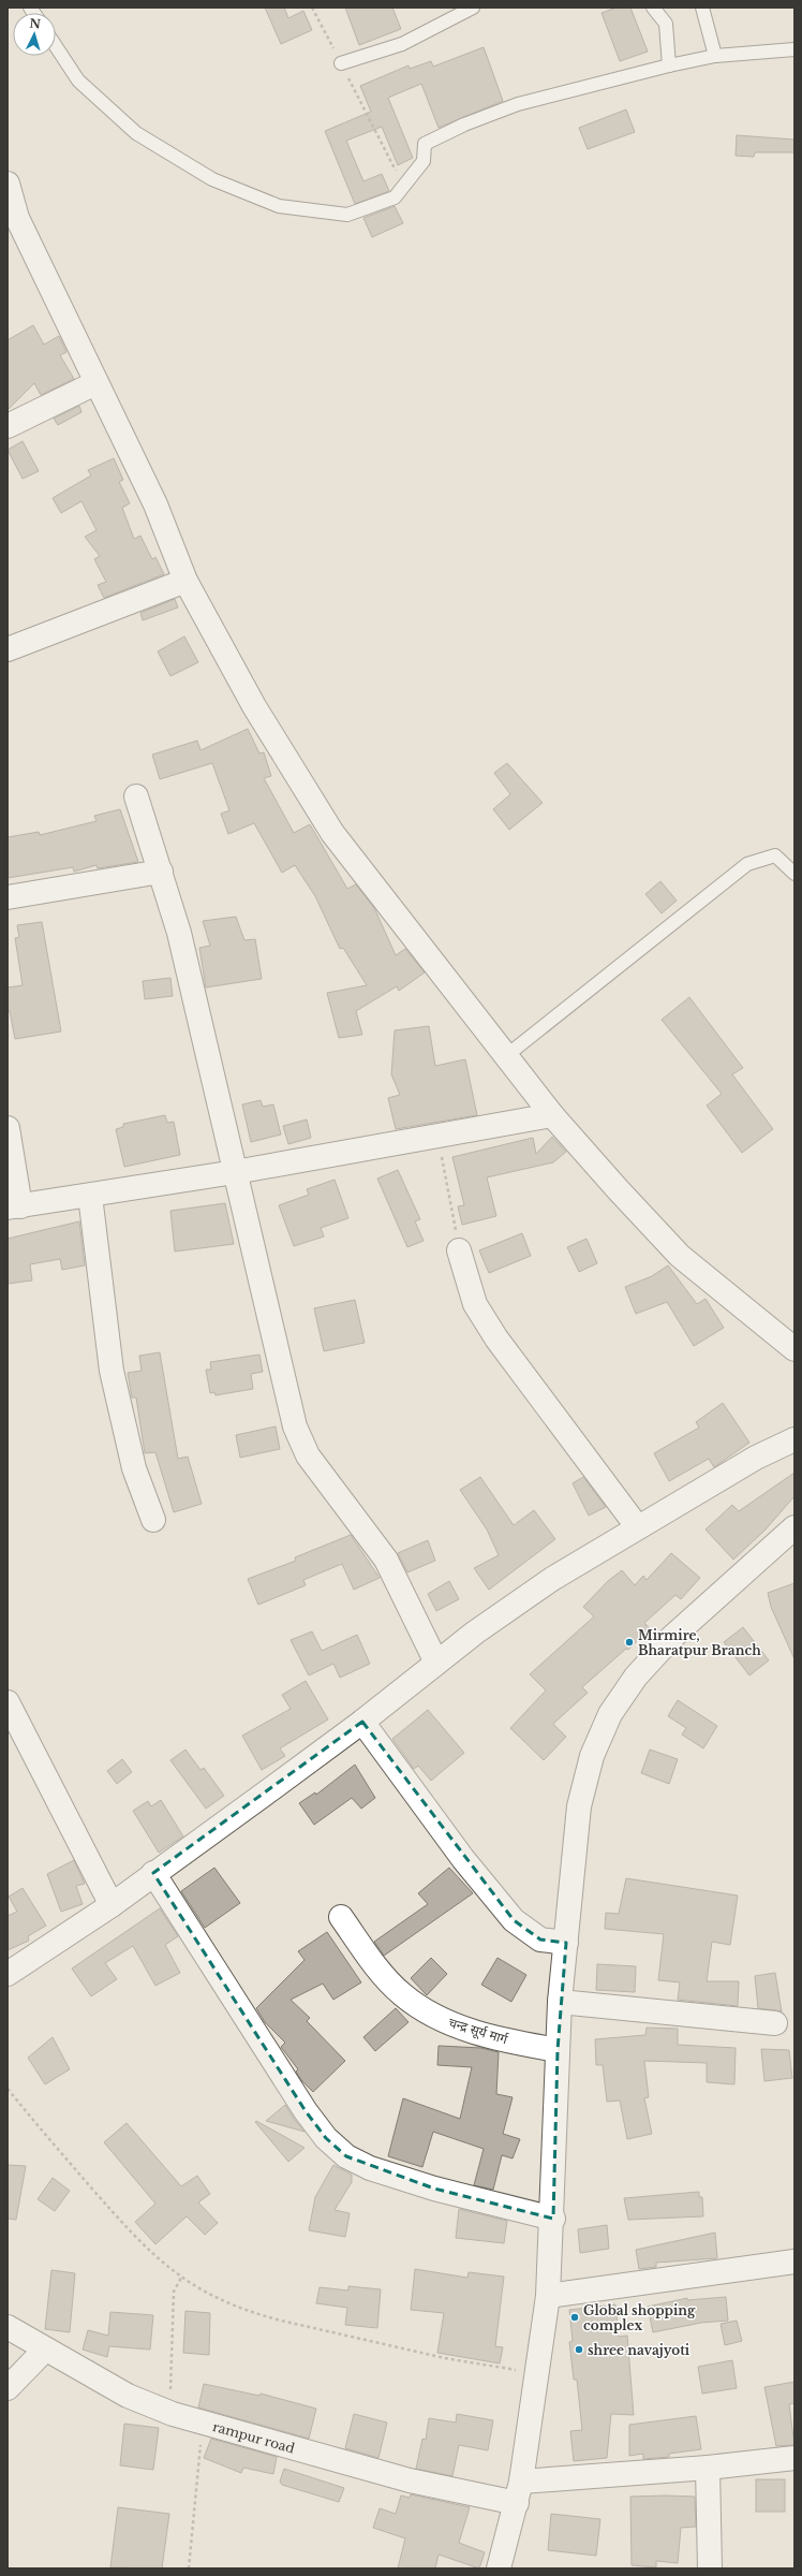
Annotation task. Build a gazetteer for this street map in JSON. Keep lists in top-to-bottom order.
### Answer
{
  "streets": {
    "street": ["चन्द्र सूर्य मार्ग", "rampur road"]
  },
  "places": ["Mirmire, Bharatpur Branch", "Global shopping complex", "shree navajyoti"],
  "north": "top"
}
